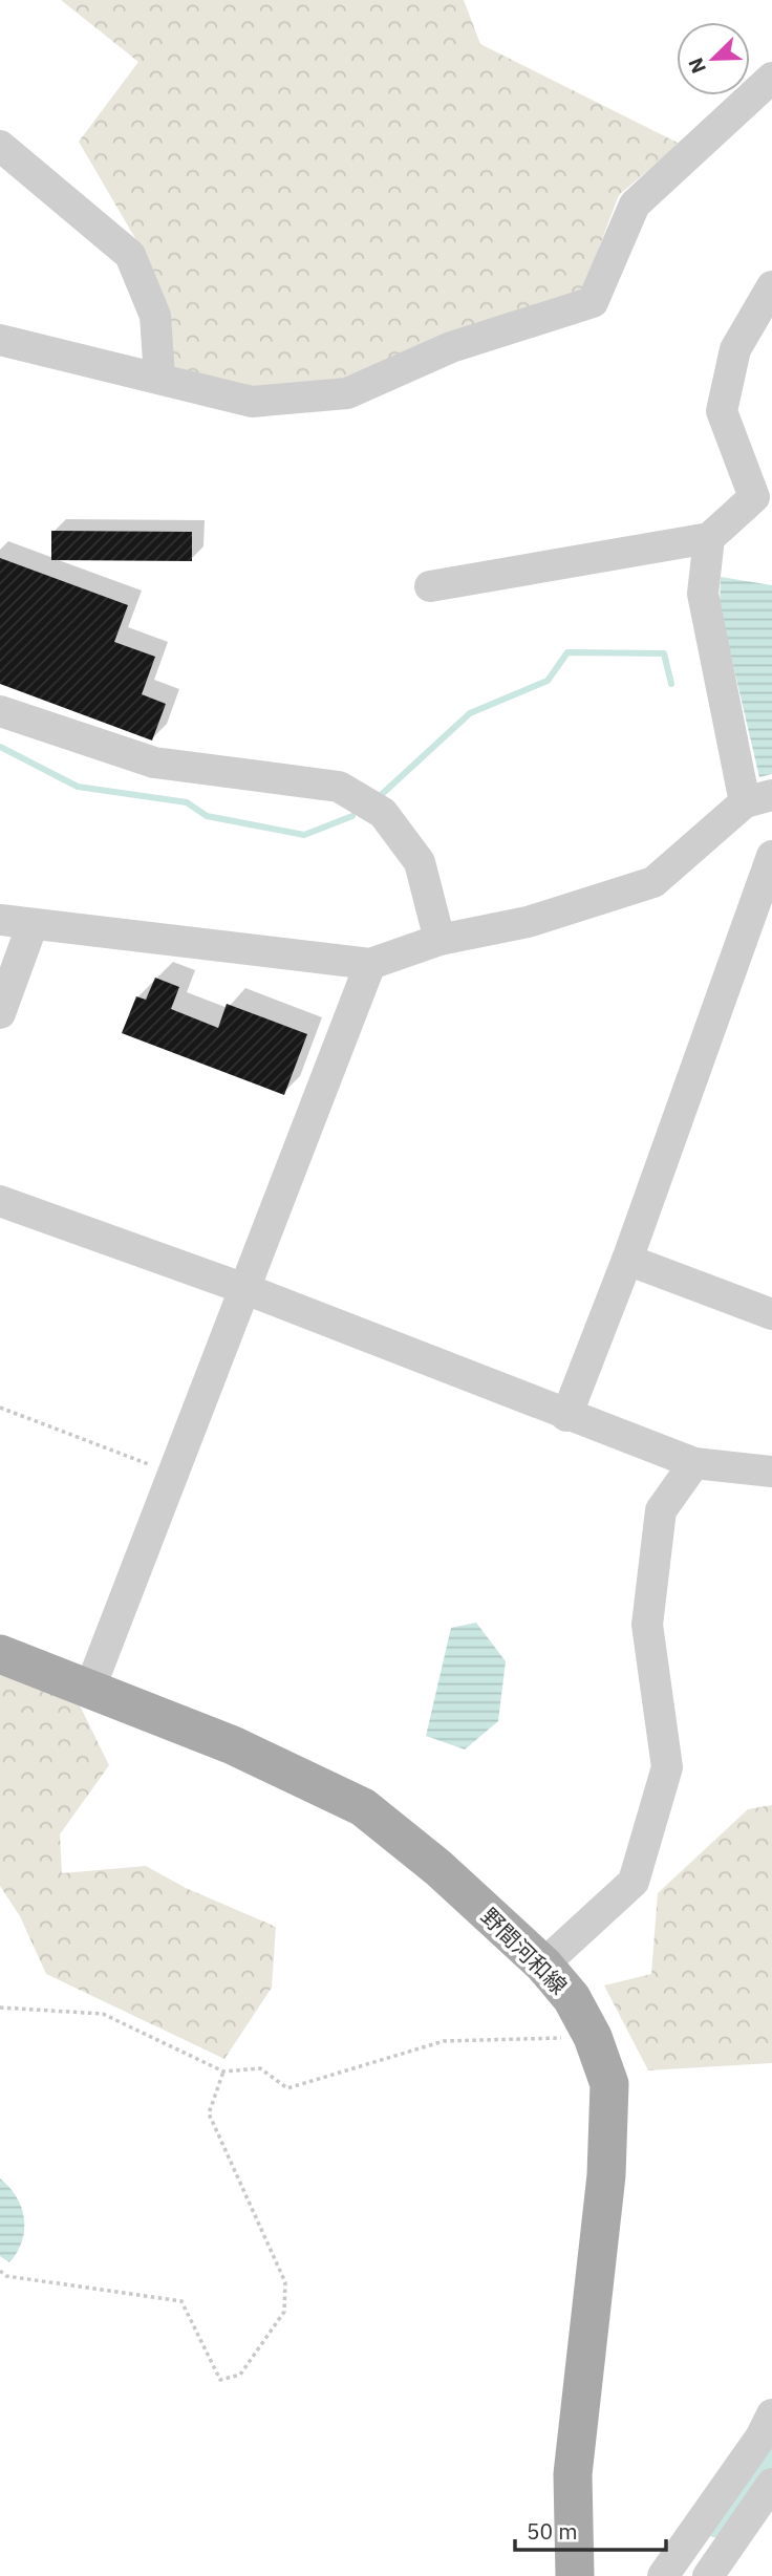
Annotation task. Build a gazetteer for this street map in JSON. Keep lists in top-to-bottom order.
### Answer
{
  "streets": {
    "main road": ["野間河和線"]
  },
  "scale_bar": "50 m",
  "north": "bottom left"
}
